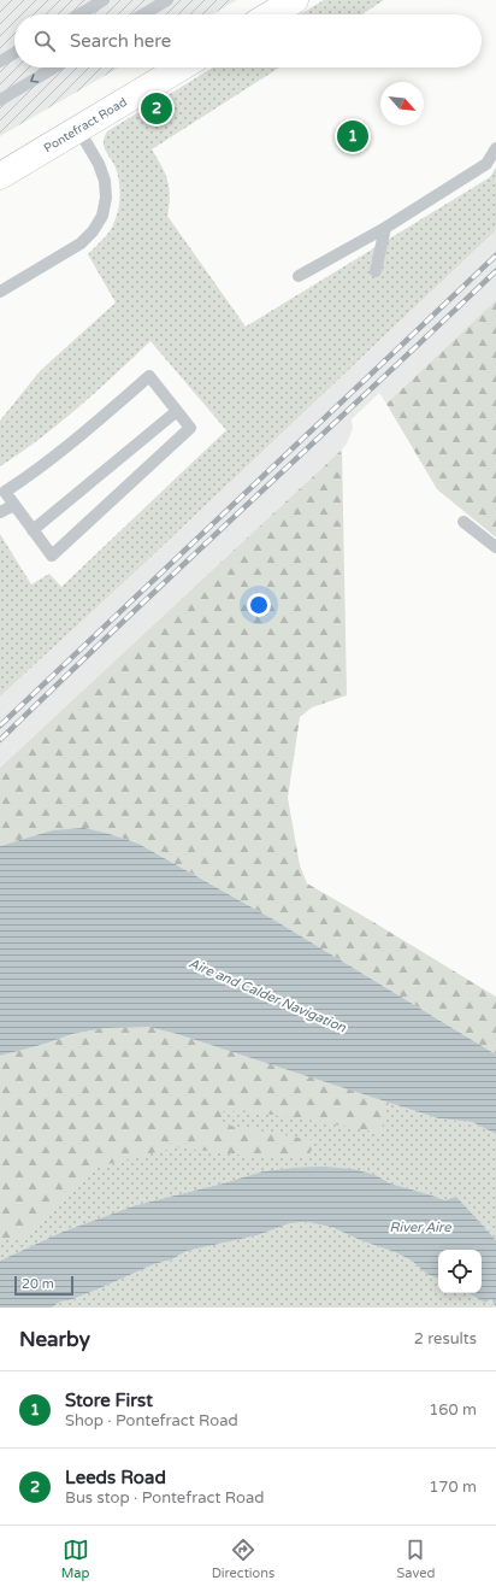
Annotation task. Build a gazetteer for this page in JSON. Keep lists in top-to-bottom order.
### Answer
{
  "streets": {
    "main road": ["Pontefract Road"]
  },
  "water": ["Aire and Calder Navigation", "River Aire"],
  "scale_bar": "20 m",
  "north": "bottom right",
  "page": {
    "search": "Search here",
    "pins": ["2", "1"],
    "scale": "20 m",
    "heading": ["Nearby", "2 results"],
    "list": [
      {
        "mark": "1",
        "name": "Store First",
        "note": "Shop · Pontefract Road",
        "value": "160 m"
      },
      {
        "mark": "2",
        "name": "Leeds Road",
        "note": "Bus stop · Pontefract Road",
        "value": "170 m"
      }
    ],
    "nav": ["Map", "Directions", "Saved"]
  }
}
